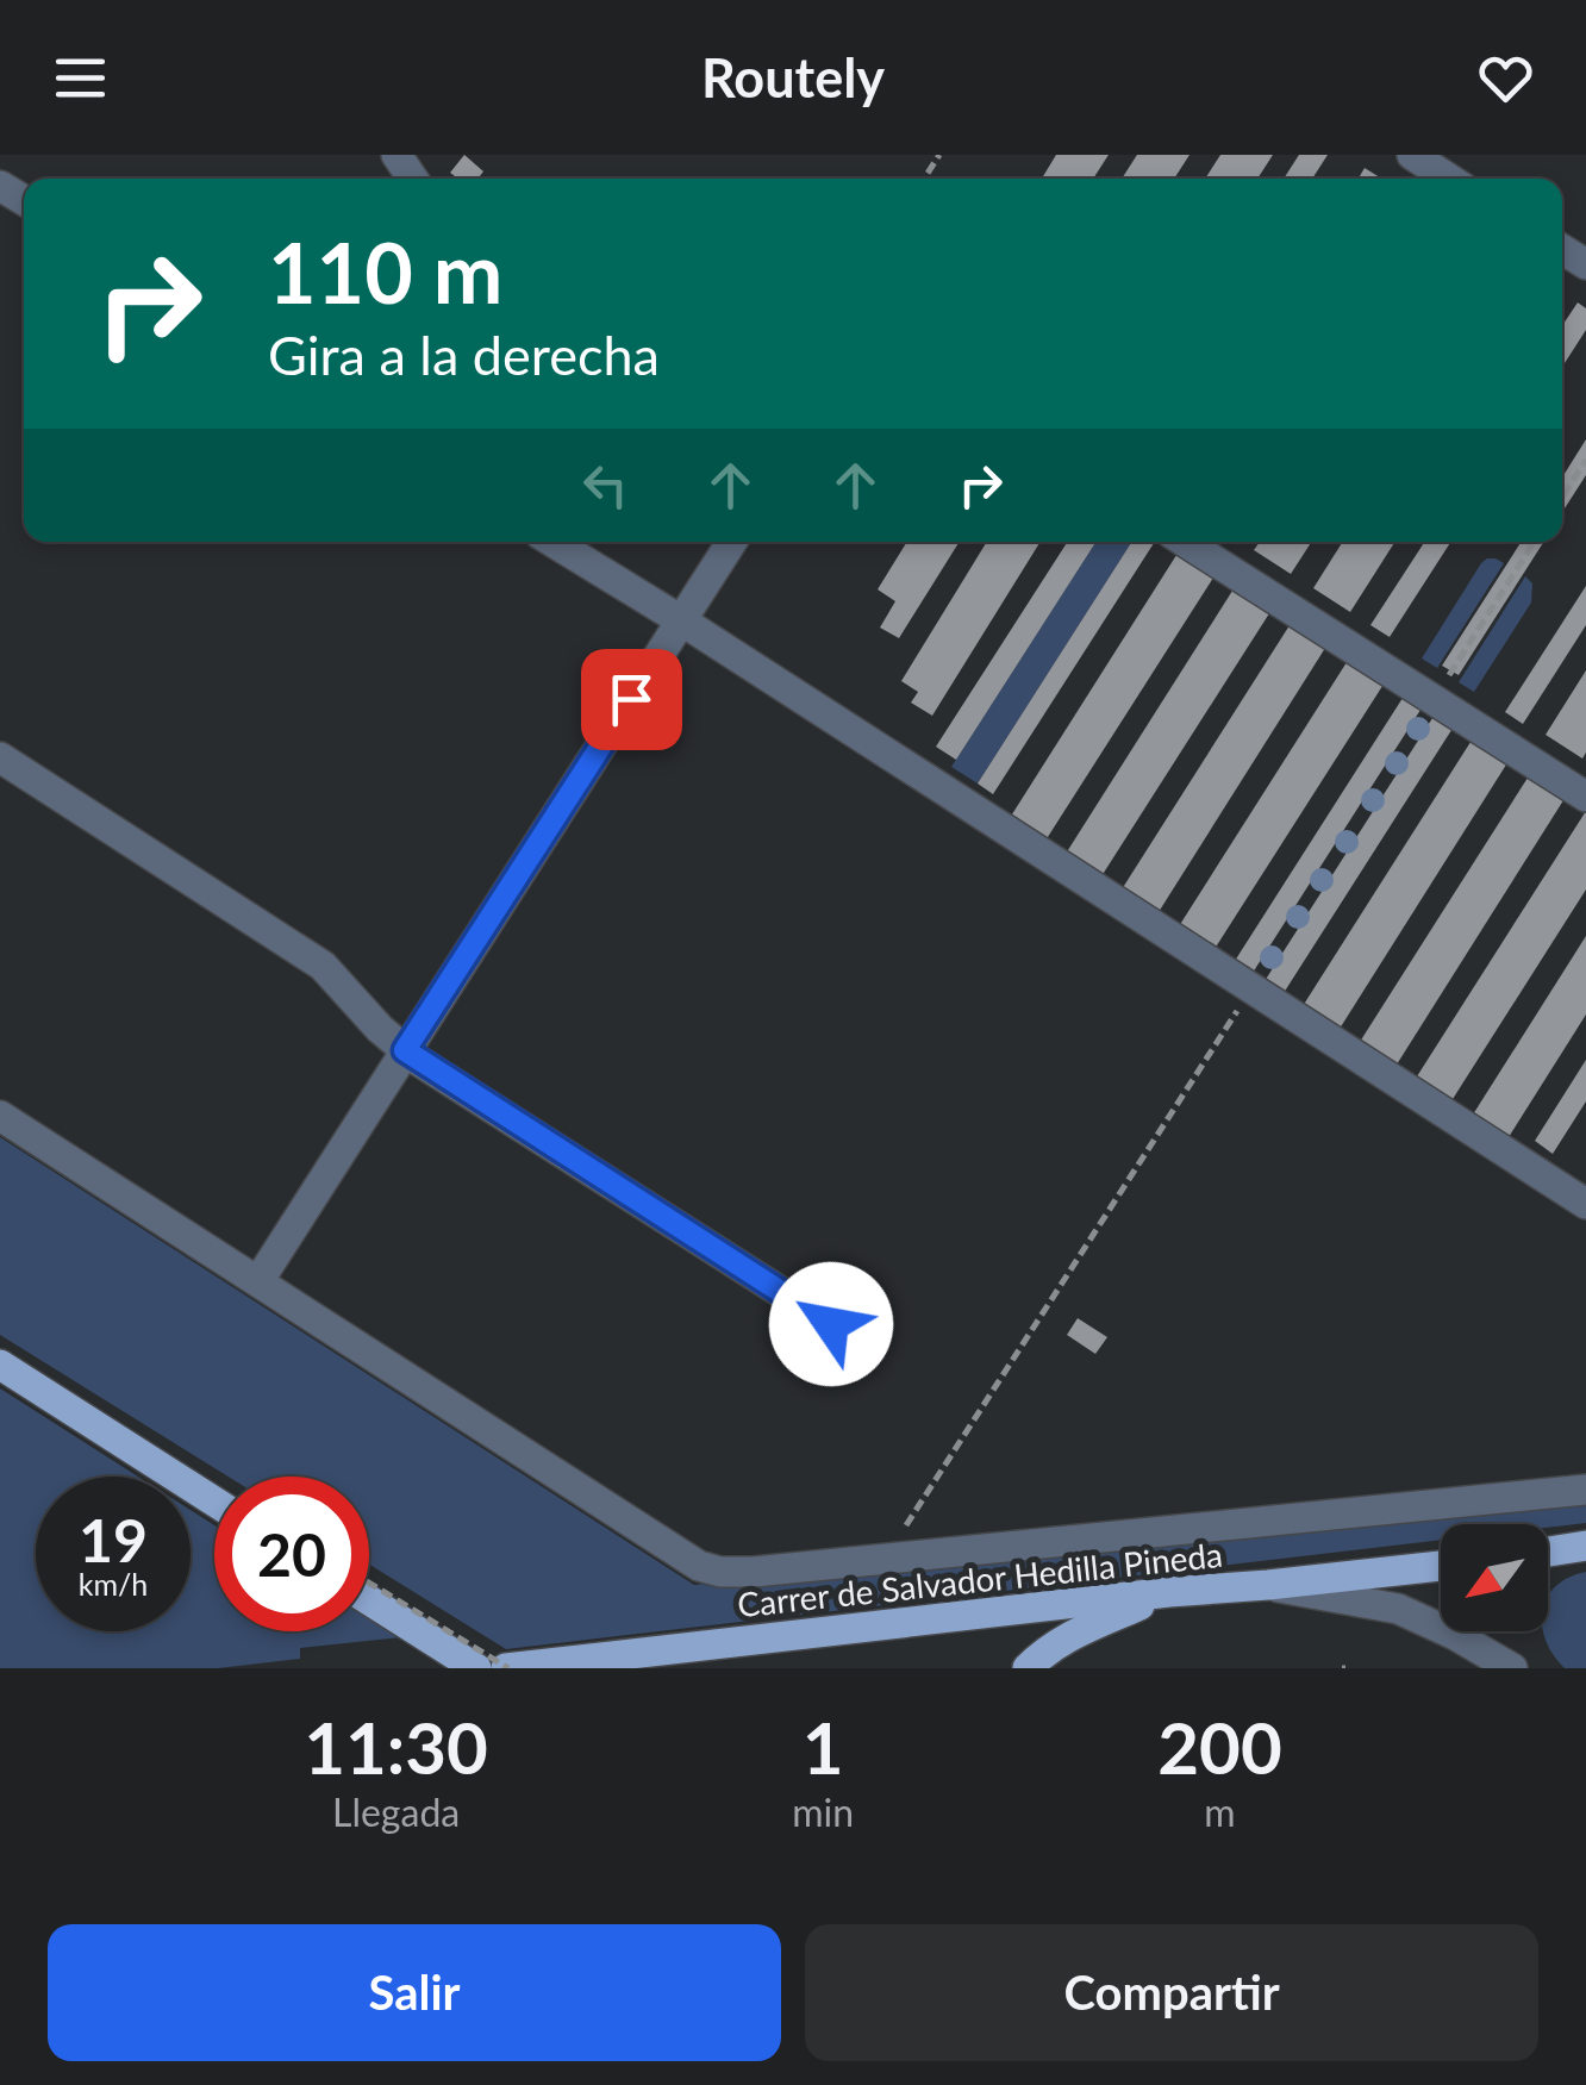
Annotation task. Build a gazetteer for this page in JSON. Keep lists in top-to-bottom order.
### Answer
{
  "streets": {
    "main road": ["Carrer de Salvador Hedilla Pineda"]
  },
  "north": "bottom left",
  "page": {
    "header": "Routely",
    "turn": ["110 m", "Gira a la derecha"],
    "speed": "19 km/h",
    "limit": "20",
    "eta": [
      "11:30",
      "Llegada",
      "1",
      "min",
      "200",
      "m"
    ],
    "buttons": ["Salir", "Compartir"]
  }
}
